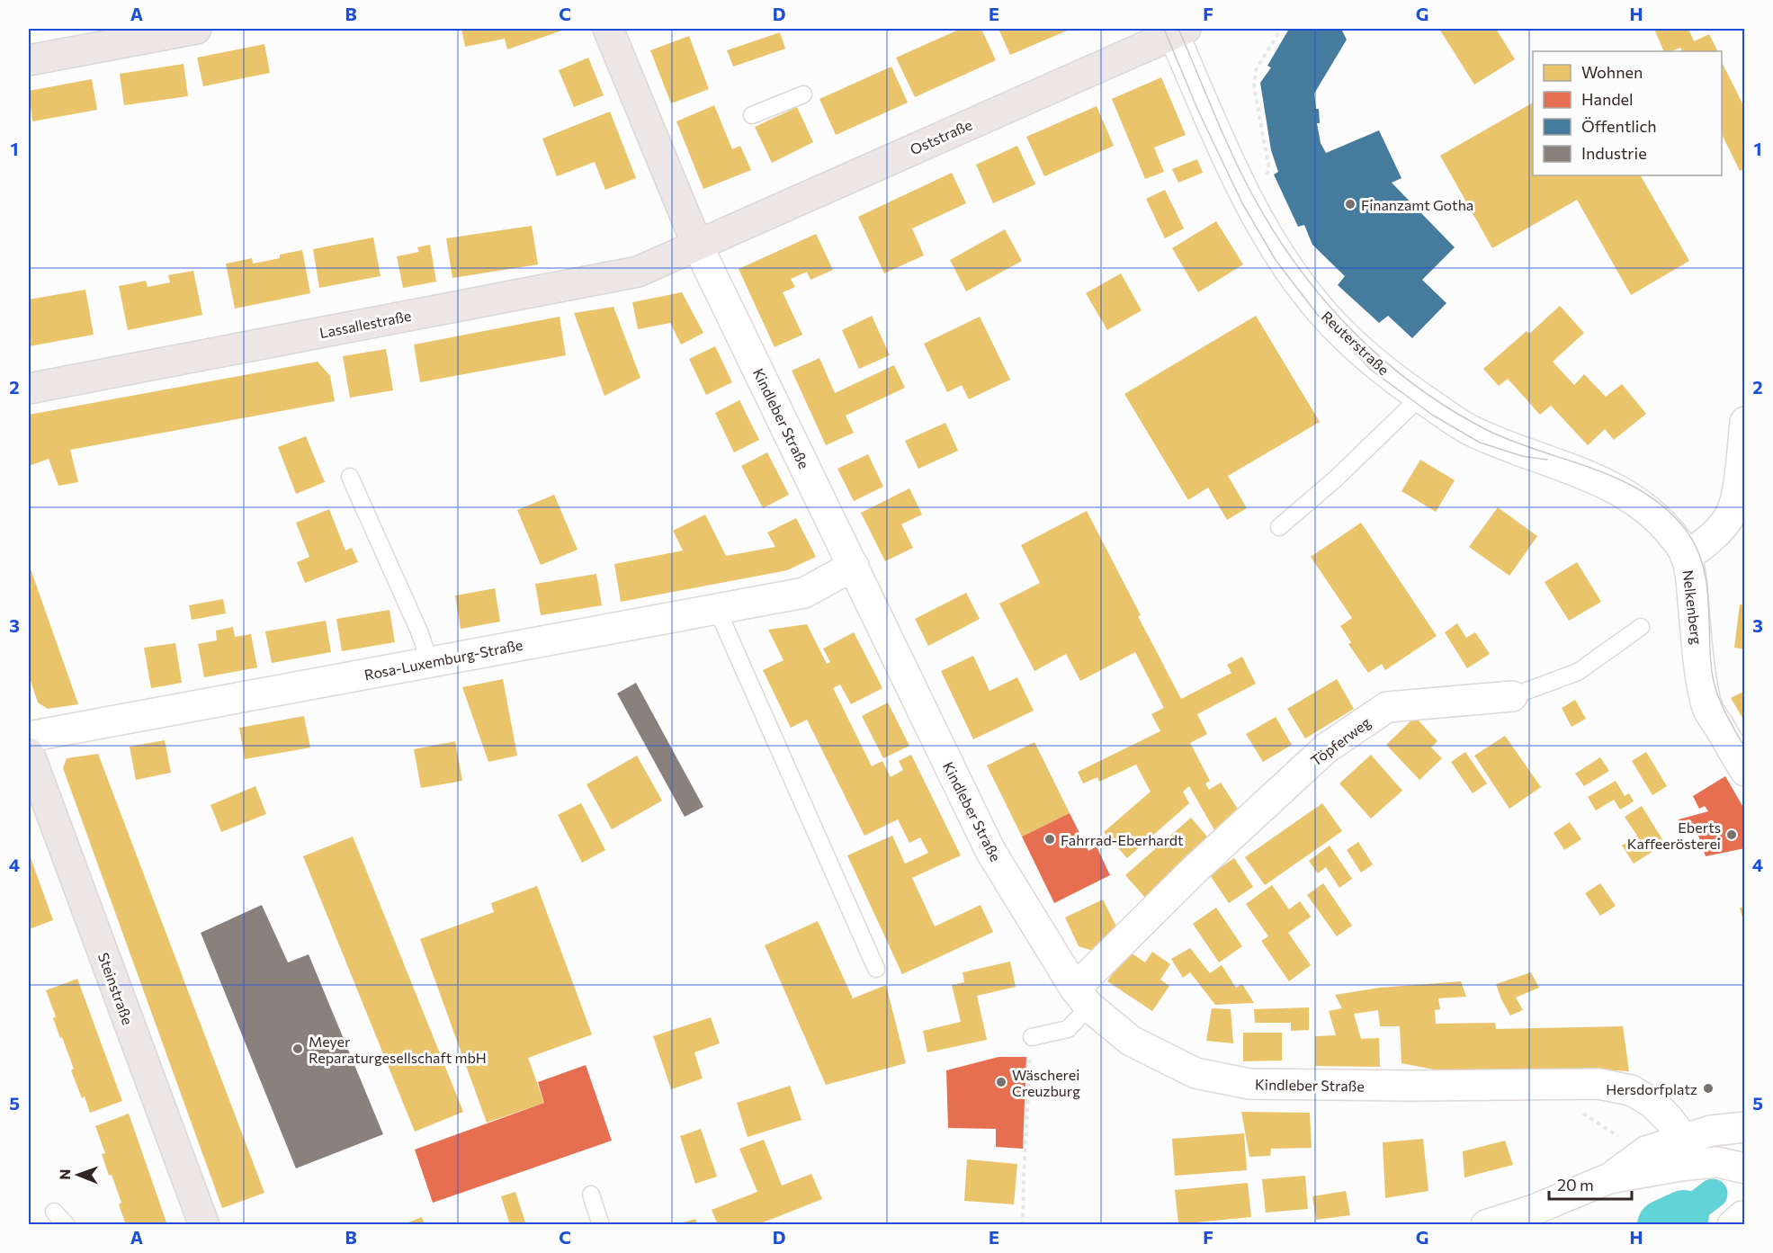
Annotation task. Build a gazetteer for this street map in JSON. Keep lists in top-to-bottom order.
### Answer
{
  "streets": {
    "main road": [
      "Oststraße",
      "Lassallestraße",
      "Kindleber Straße",
      "Steinstraße"
    ],
    "street": [
      "Reuterstraße",
      "Nelkenberg",
      "Rosa-Luxemburg-Straße",
      "Töpferweg"
    ]
  },
  "crossings": [
    ["Oststraße", "Lassallestraße"],
    ["Oststraße", "Reuterstraße"],
    ["Oststraße", "Kindleber Straße"],
    ["Lassallestraße", "Kindleber Straße"],
    ["Reuterstraße", "Nelkenberg"],
    ["Kindleber Straße", "Rosa-Luxemburg-Straße"],
    ["Kindleber Straße", "Töpferweg"]
  ],
  "places": [
    "Finanzamt Gotha",
    "Eberts Kaffeerösterei",
    "Fahrrad-Eberhardt",
    "Meyer Reparaturgesellschaft mbH",
    "Wäscherei Creuzburg",
    "Hersdorfplatz"
  ],
  "legend": [
    "Wohnen",
    "Handel",
    "Öffentlich",
    "Industrie"
  ],
  "scale_bar": "20 m",
  "north": "left",
  "grid": {
    "columns": [
      "A",
      "B",
      "C",
      "D",
      "E",
      "F",
      "G",
      "H"
    ],
    "rows": [
      "1",
      "2",
      "3",
      "4",
      "5"
    ]
  }
}
